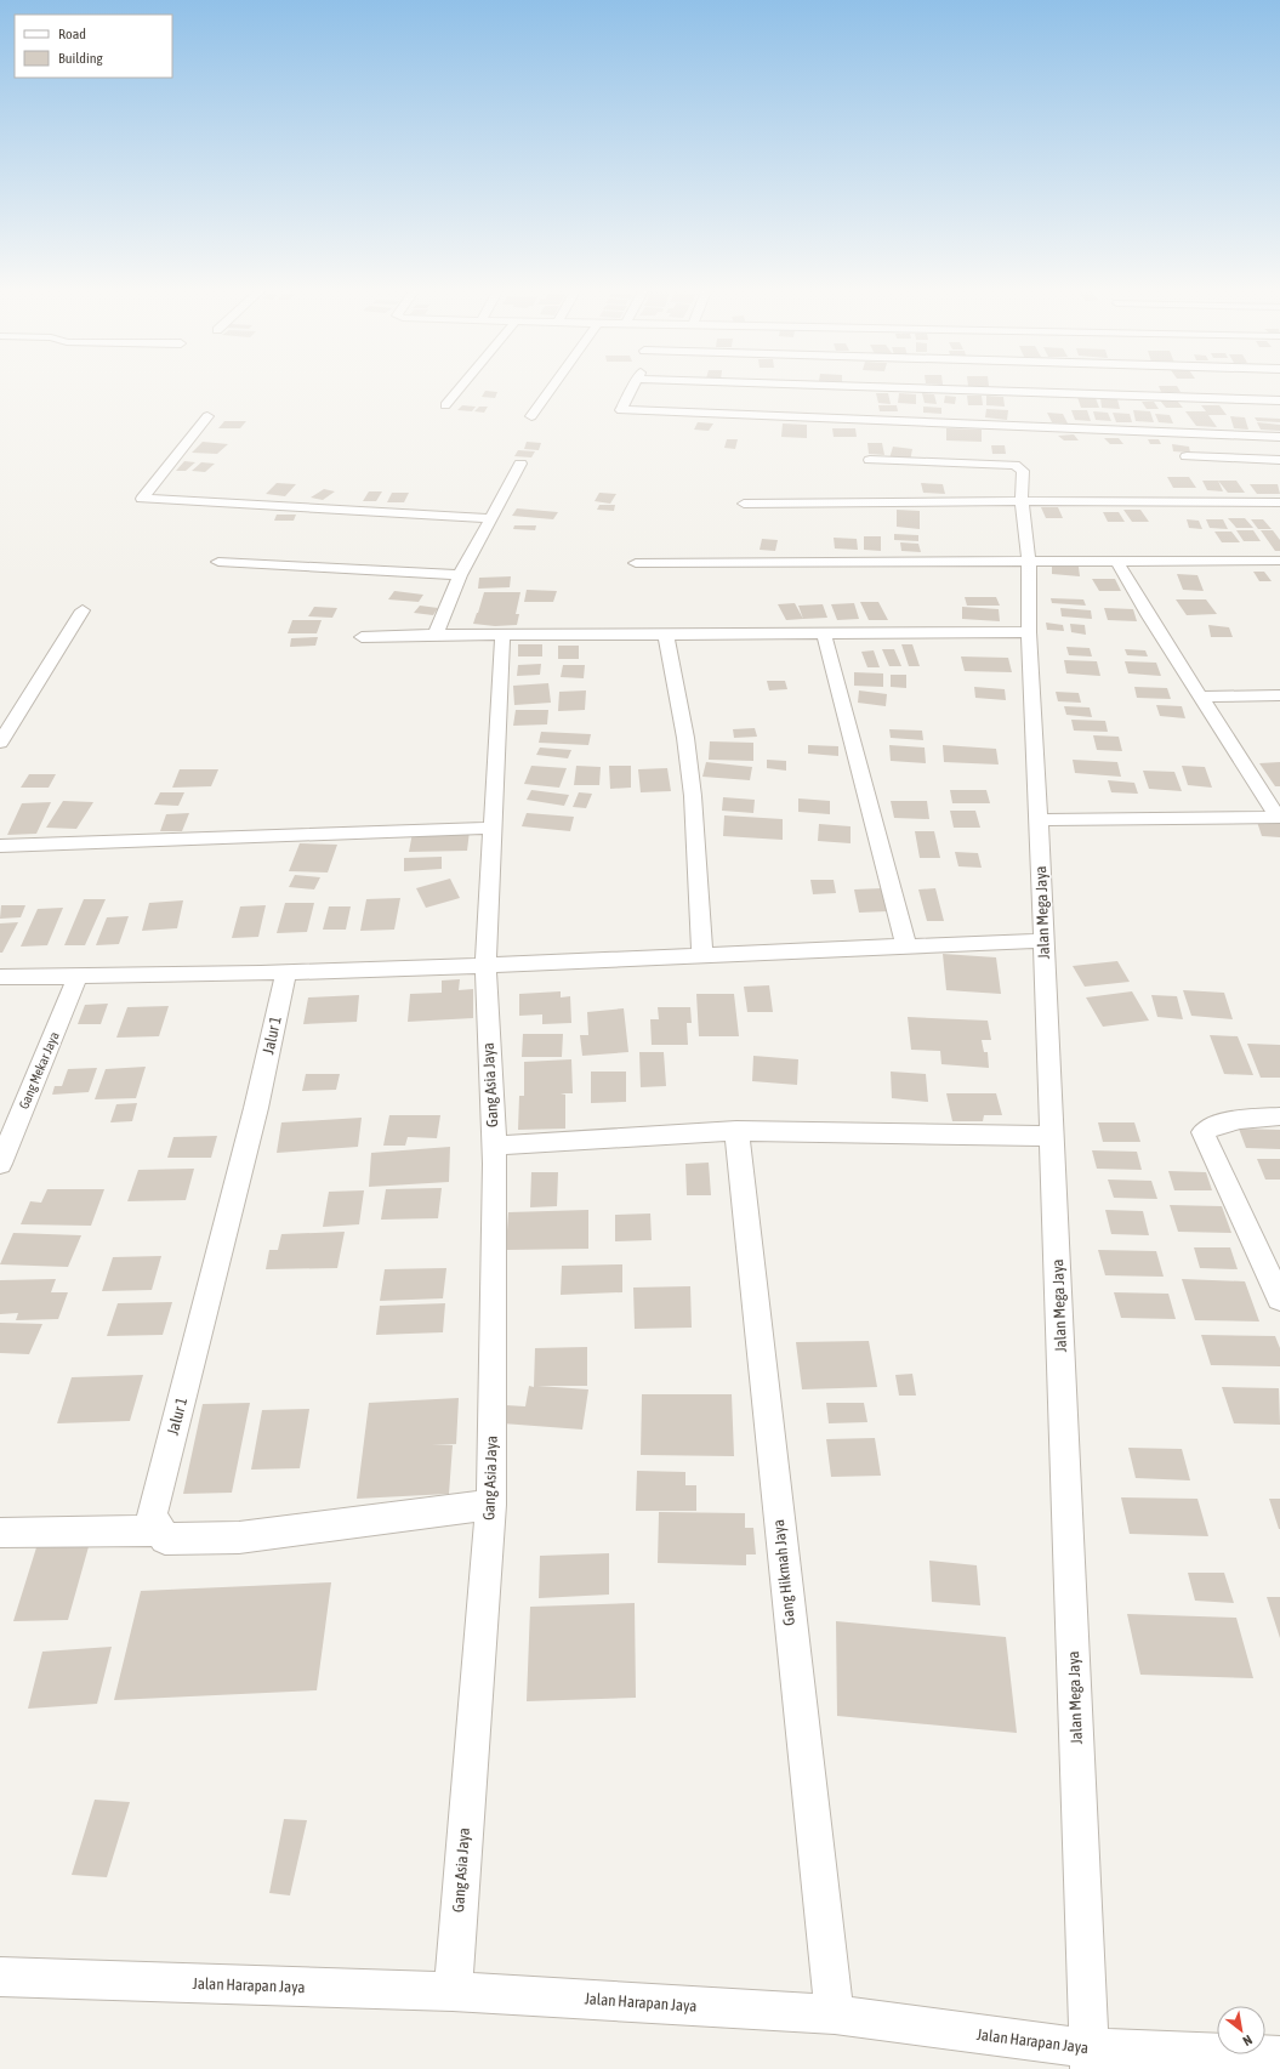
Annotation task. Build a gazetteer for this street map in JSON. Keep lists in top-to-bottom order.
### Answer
{
  "streets": {
    "street": [
      "Jalan Mega Jaya",
      "Jalur 1",
      "Gang Mekar Jaya",
      "Gang Asia Jaya",
      "Gang Hikmah Jaya",
      "Jalan Harapan Jaya"
    ]
  },
  "crossings": [
    ["Jalan Mega Jaya", "Jalan Harapan Jaya"],
    ["Gang Asia Jaya", "Jalan Harapan Jaya"],
    ["Gang Hikmah Jaya", "Jalan Harapan Jaya"]
  ],
  "legend": ["Road", "Building"],
  "north": "bottom right"
}
